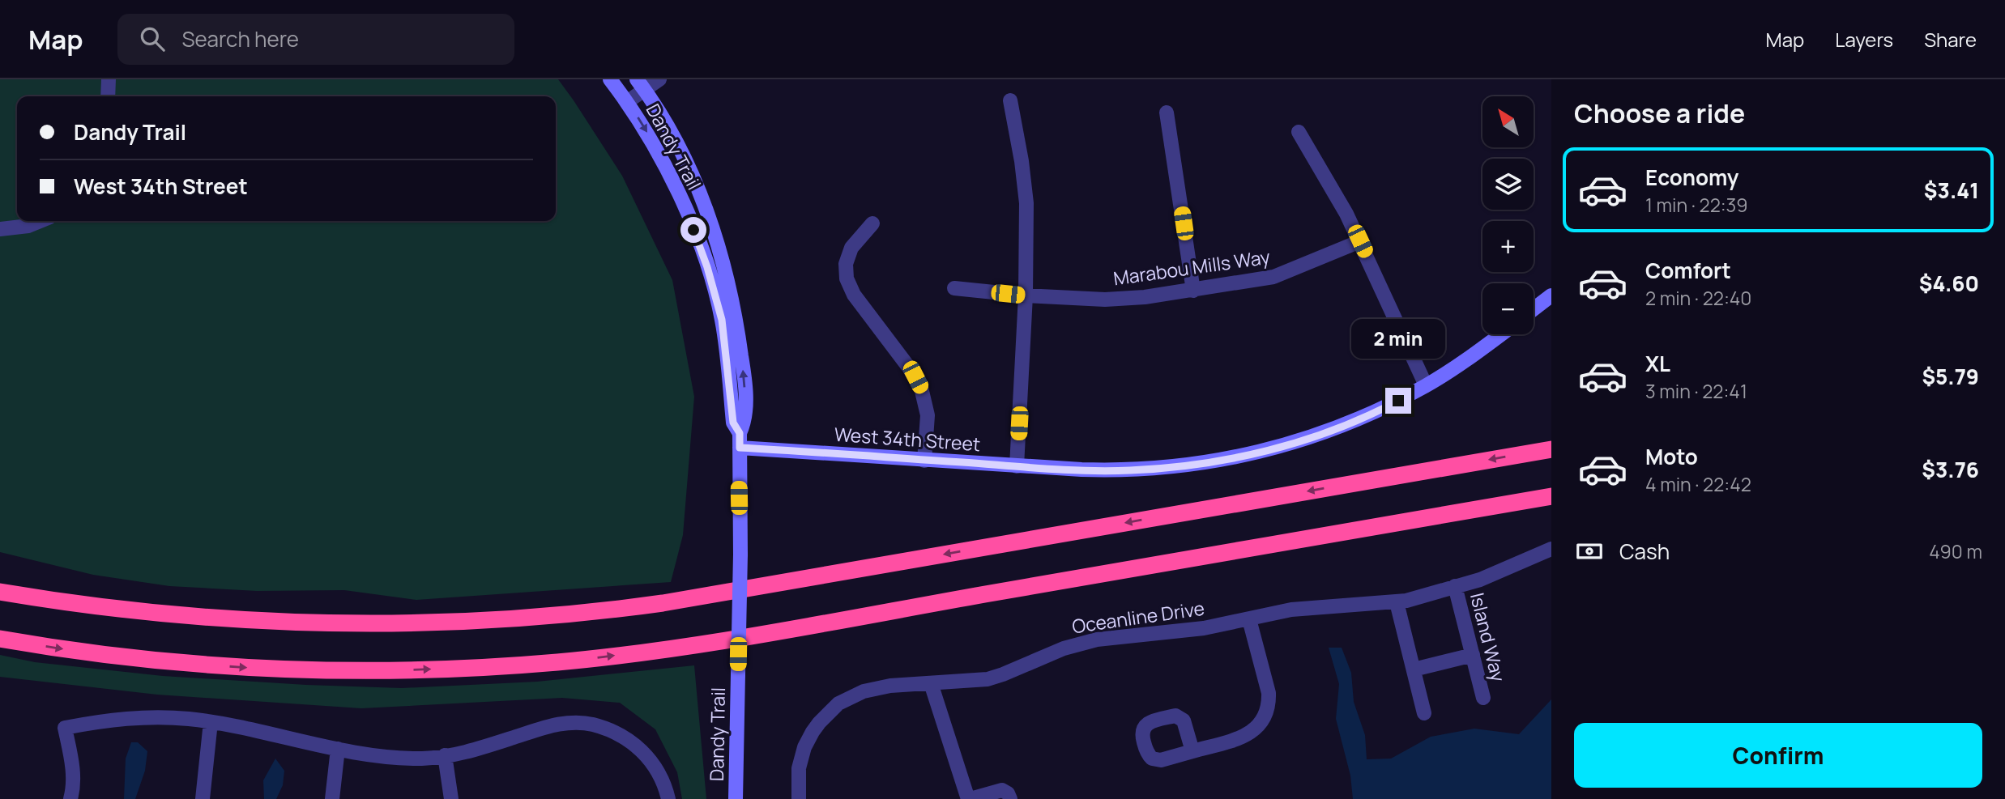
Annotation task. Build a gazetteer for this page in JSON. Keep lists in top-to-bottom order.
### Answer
{
  "streets": {
    "main road": ["Dandy Trail", "West 34th Street"],
    "street": ["Marabou Mills Way", "Oceanline Drive", "Island Way"]
  },
  "crossings": [
    ["Dandy Trail", "West 34th Street"],
    ["Oceanline Drive", "Island Way"]
  ],
  "north": "top left",
  "page": {
    "header": "Map",
    "search": "Search here",
    "nav": ["Map", "Layers", "Share"],
    "heading": "Choose a ride",
    "map_buttons": ["+", "−"],
    "banner": ["Dandy Trail", "West 34th Street"],
    "list": [
      {
        "name": "Economy",
        "note": "1 min · 22:39",
        "value": "$3.41"
      },
      {
        "name": "Comfort",
        "note": "2 min · 22:40",
        "value": "$4.60"
      },
      {
        "name": "XL",
        "note": "3 min · 22:41",
        "value": "$5.79"
      },
      {
        "name": "Moto",
        "note": "4 min · 22:42",
        "value": "$3.76"
      }
    ],
    "bubble": "2 min",
    "pay": ["Cash", "490 m"],
    "buttons": "Confirm"
  }
}
